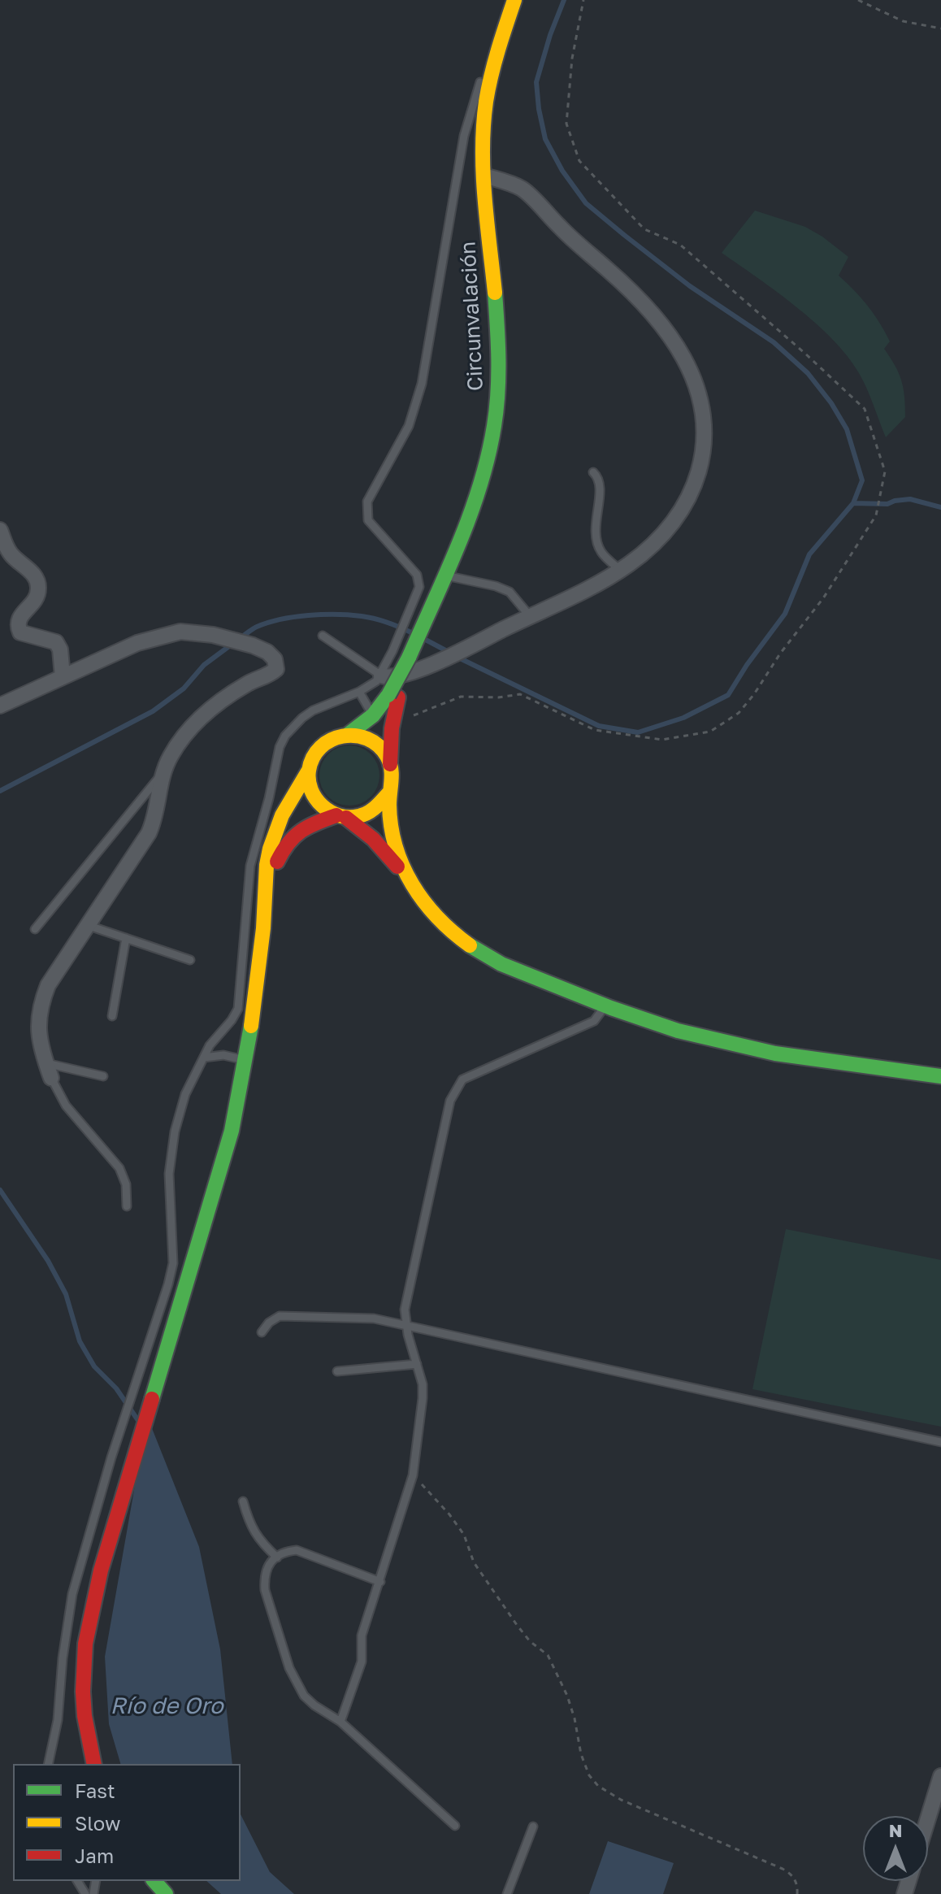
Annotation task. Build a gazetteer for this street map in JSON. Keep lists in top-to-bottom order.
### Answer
{
  "streets": {
    "main road": ["Circunvalación"]
  },
  "water": ["Río de Oro"],
  "legend": ["Fast", "Slow", "Jam"],
  "north": "top"
}
